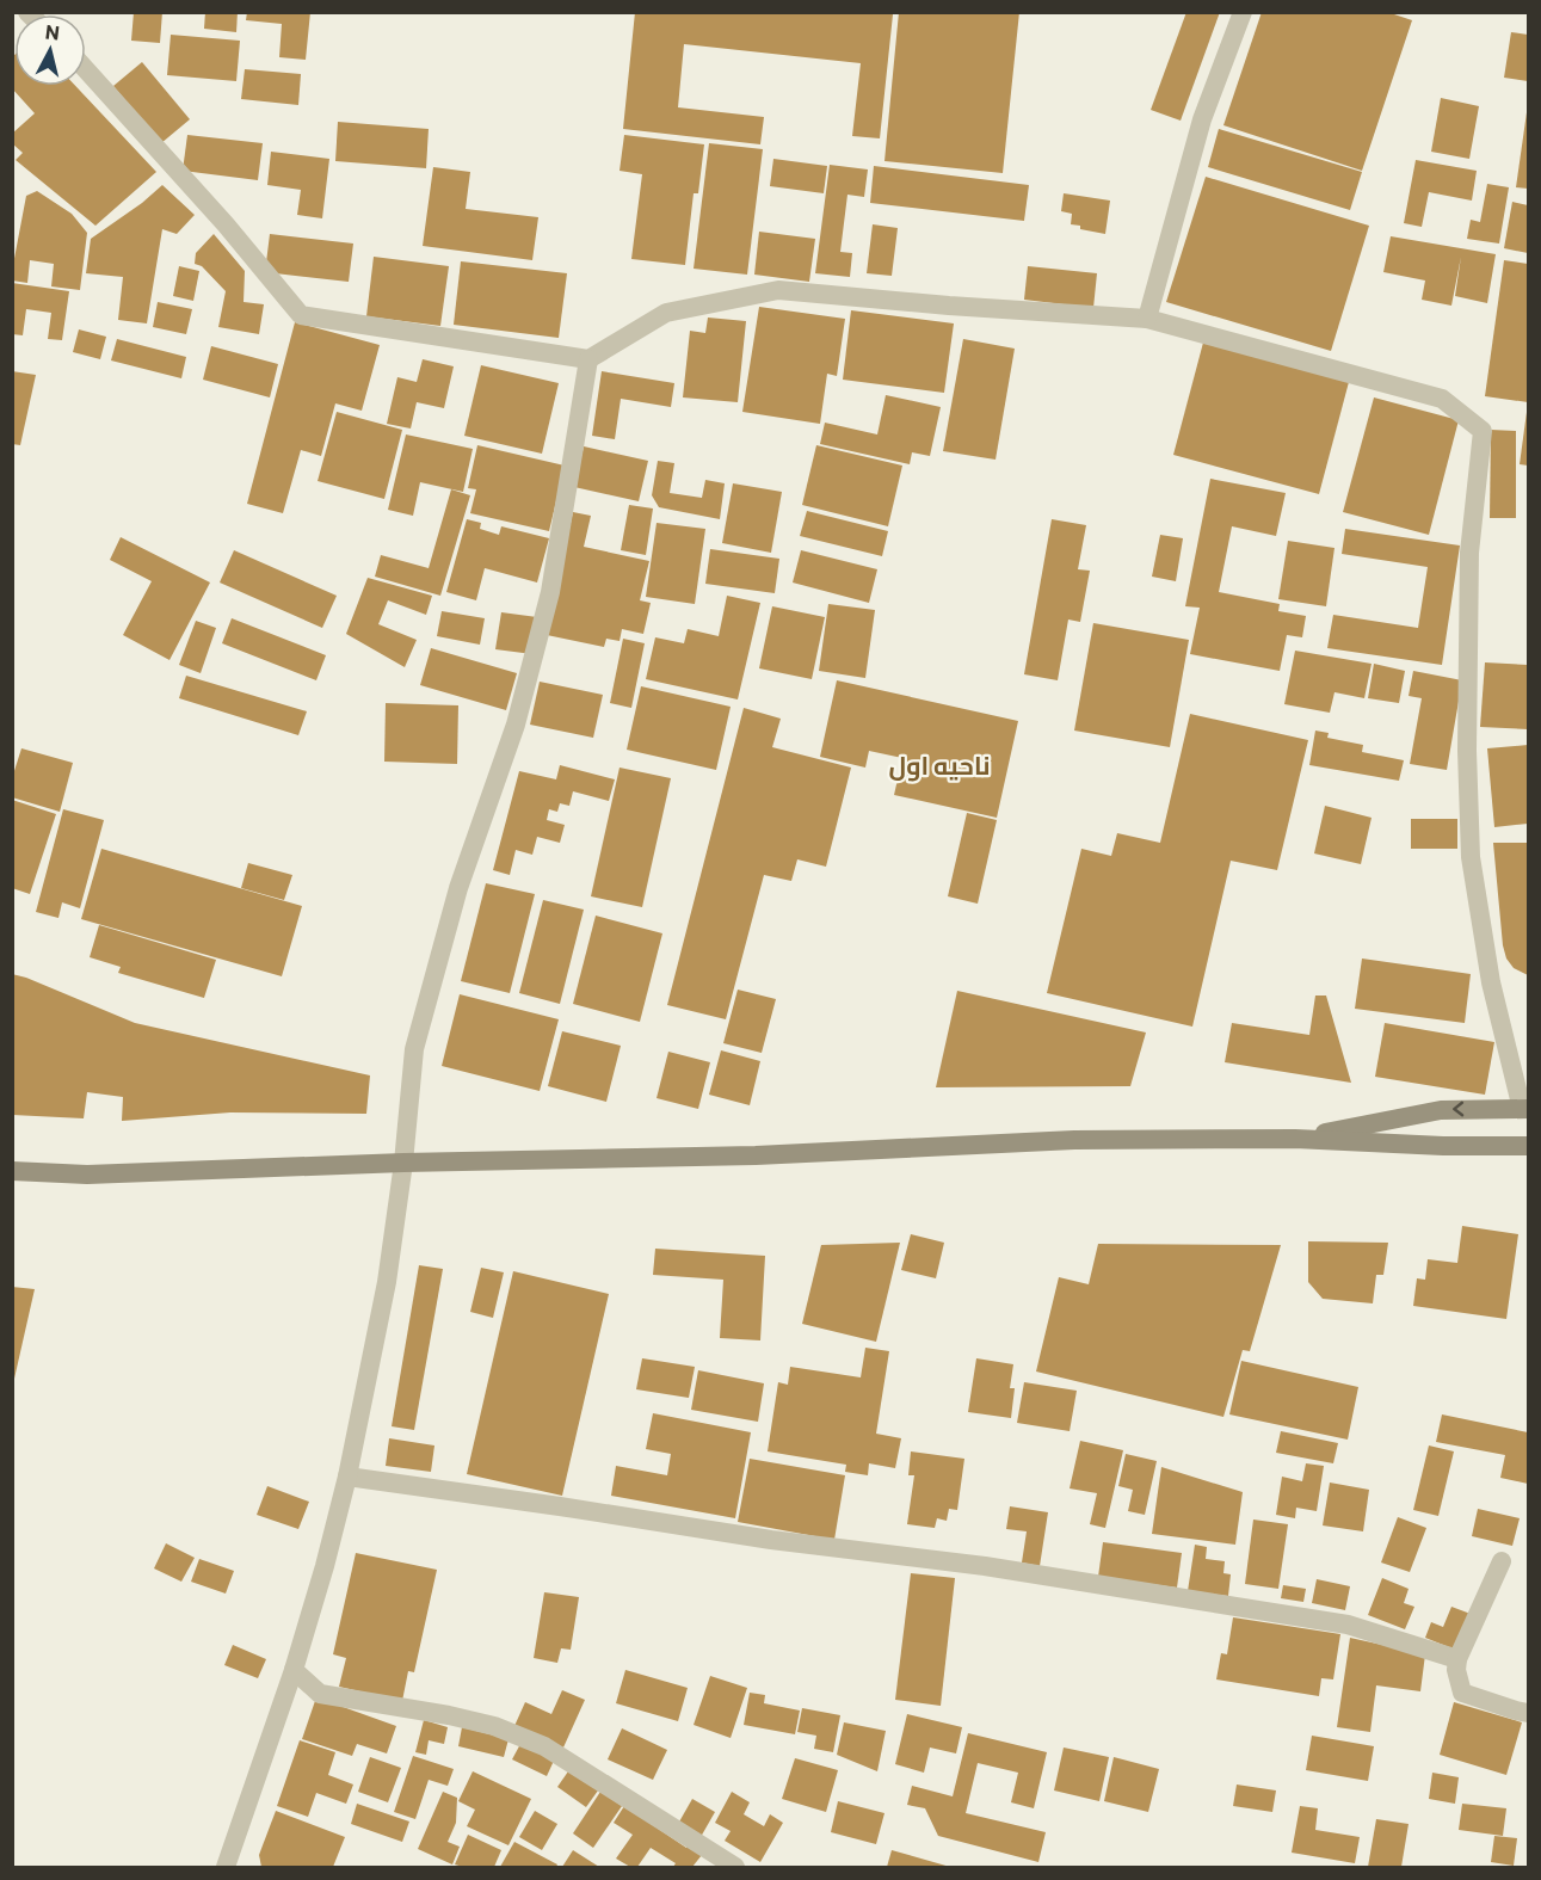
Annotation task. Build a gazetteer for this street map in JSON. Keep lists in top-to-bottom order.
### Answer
{
  "districts": ["ناحیه اول"],
  "north": "top"
}
